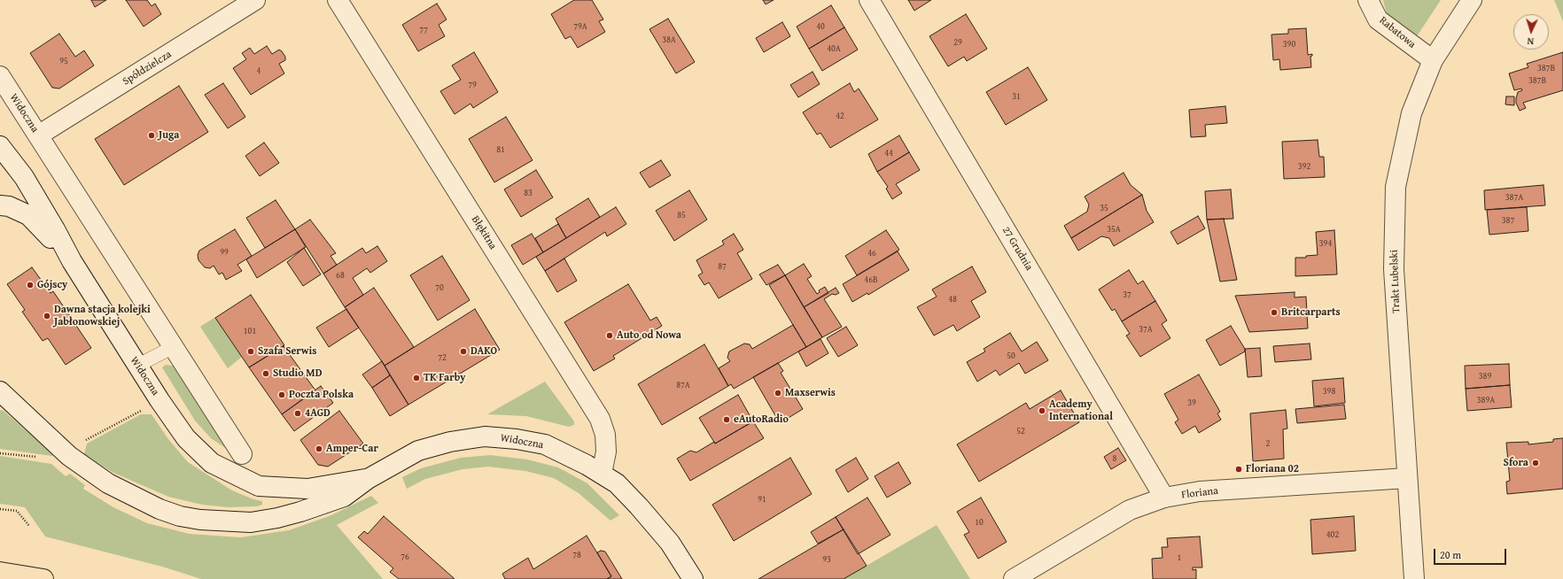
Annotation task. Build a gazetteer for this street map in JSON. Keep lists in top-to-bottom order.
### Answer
{
  "streets": {
    "street": [
      "Rabatowa",
      "Spółdzielcza",
      "Widoczna",
      "Błękitna",
      "27 Grudnia",
      "Trakt Lubelski",
      "Floriana"
    ]
  },
  "crossings": [
    ["Rabatowa", "Trakt Lubelski"],
    ["Spółdzielcza", "Widoczna"],
    ["Widoczna", "Błękitna"],
    ["27 Grudnia", "Floriana"],
    ["Trakt Lubelski", "Floriana"]
  ],
  "places": [
    "Juga",
    "Gójscy",
    "Britcarparts",
    "Dawna stacja kolejki Jabłonowskiej",
    "Auto od Nowa",
    "Szafa Serwis",
    "DAKO",
    "Studio MD",
    "TK Farby",
    "Maxserwis",
    "Poczta Polska",
    "Academy International",
    "4AGD",
    "eAutoRadio",
    "Amper-Car",
    "Sfora",
    "Floriana 02"
  ],
  "house_numbers": [
    "79A",
    "40",
    "77",
    "38A",
    "29",
    "390",
    "40A",
    "95",
    "387B",
    "4",
    "387B",
    "79",
    "31",
    "42",
    "81",
    "44",
    "392",
    "83",
    "387A",
    "35",
    "85",
    "387",
    "35A",
    "394",
    "99",
    "46",
    "87",
    "68",
    "46B",
    "70",
    "37",
    "48",
    "37A",
    "101",
    "50",
    "72",
    "389",
    "87A",
    "398",
    "389A",
    "39",
    "52",
    "2",
    "8",
    "91",
    "10",
    "402",
    "78",
    "76",
    "1",
    "93"
  ],
  "scale_bar": "20 m",
  "north": "bottom"
}
